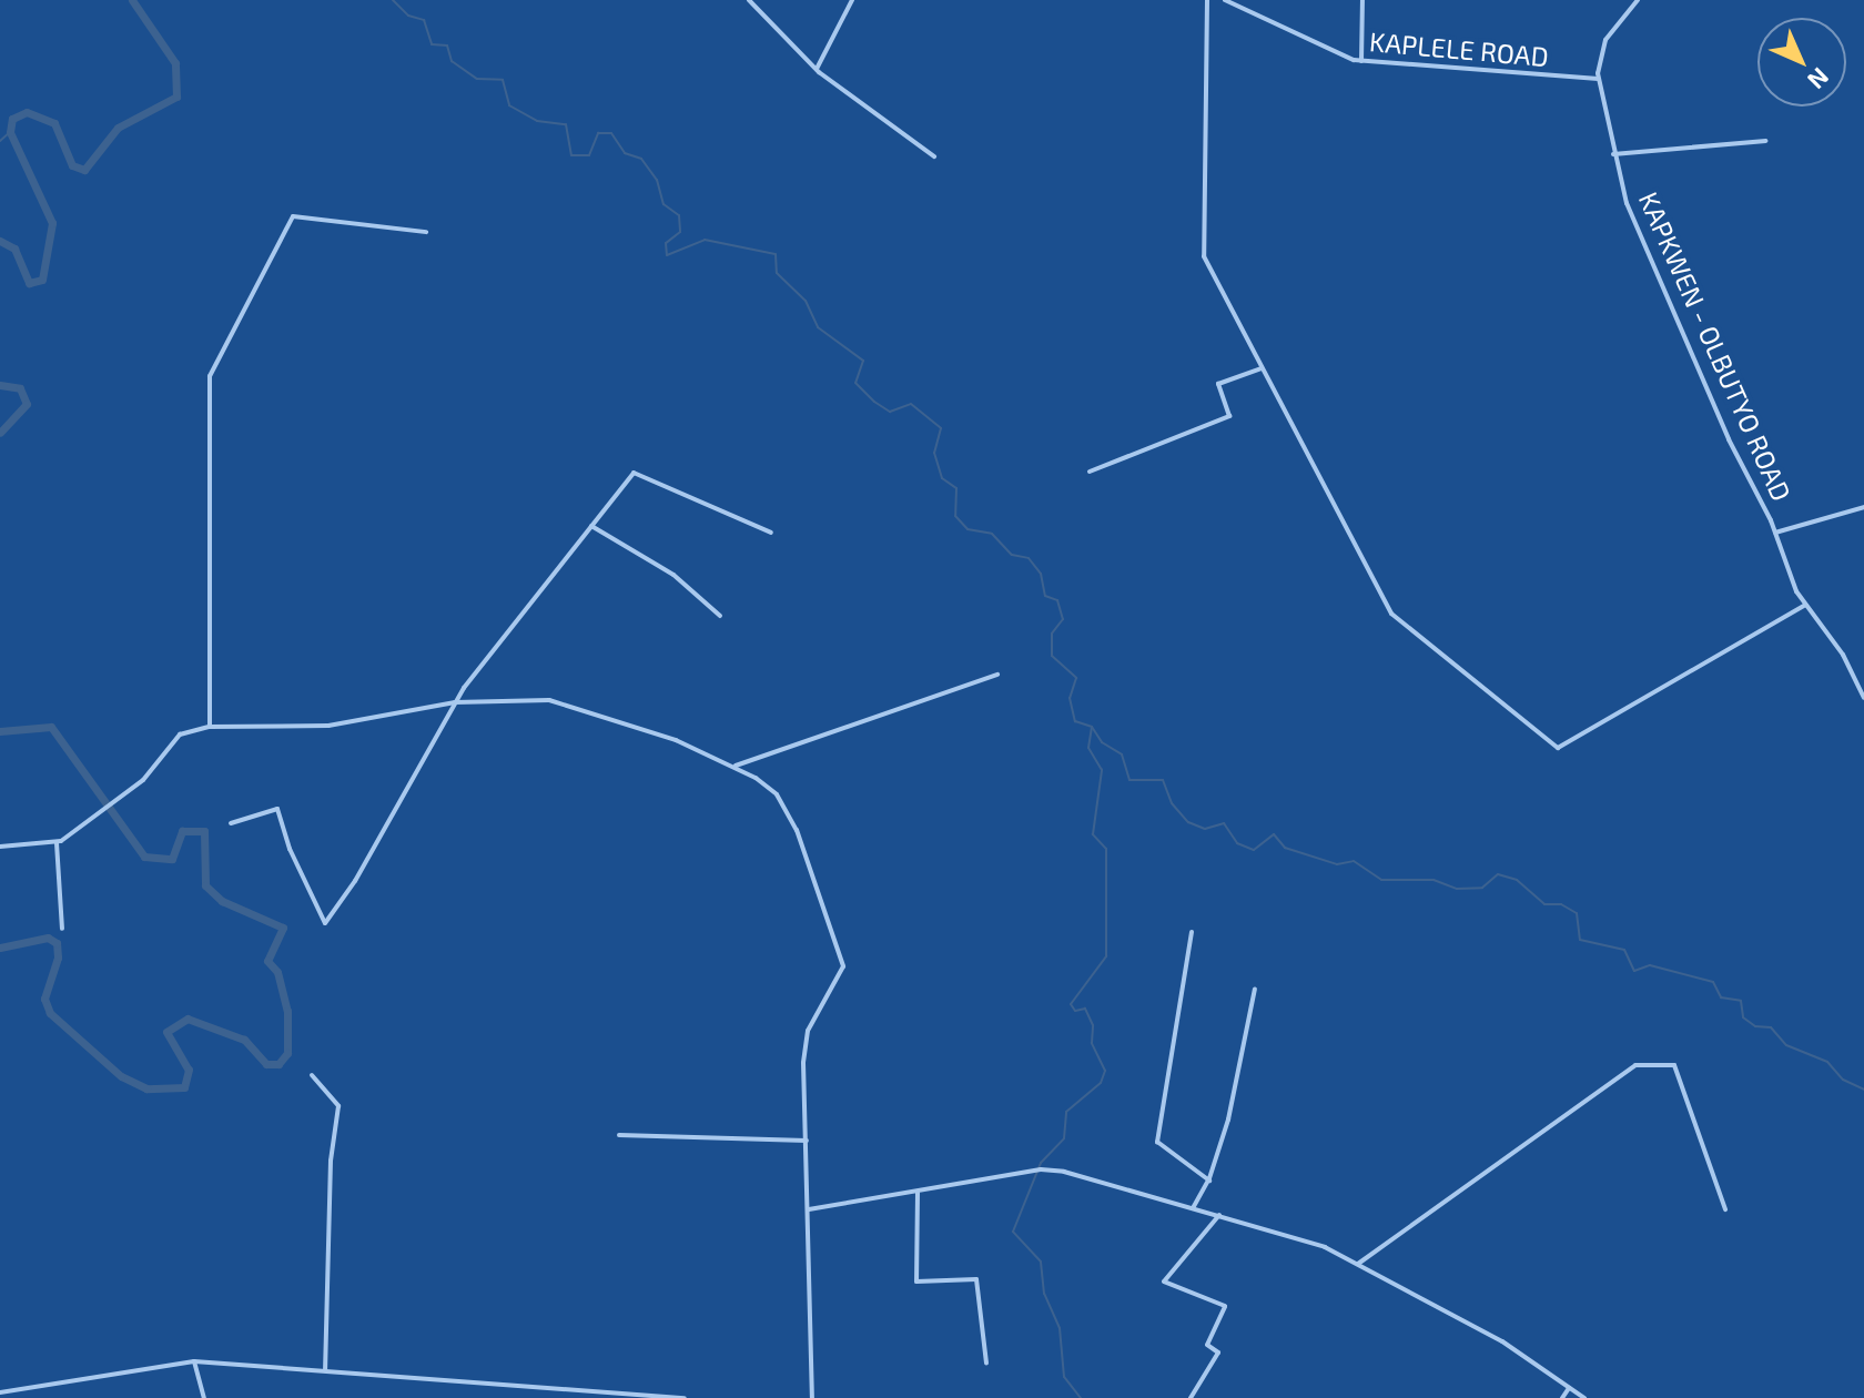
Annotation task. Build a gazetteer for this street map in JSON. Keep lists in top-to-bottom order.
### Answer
{
  "streets": {
    "street": ["KAPLELE ROAD", "KAPKWEN - OLBUTYO ROAD"]
  },
  "crossings": [
    ["KAPLELE ROAD", "KAPKWEN - OLBUTYO ROAD"]
  ],
  "north": "bottom right"
}
